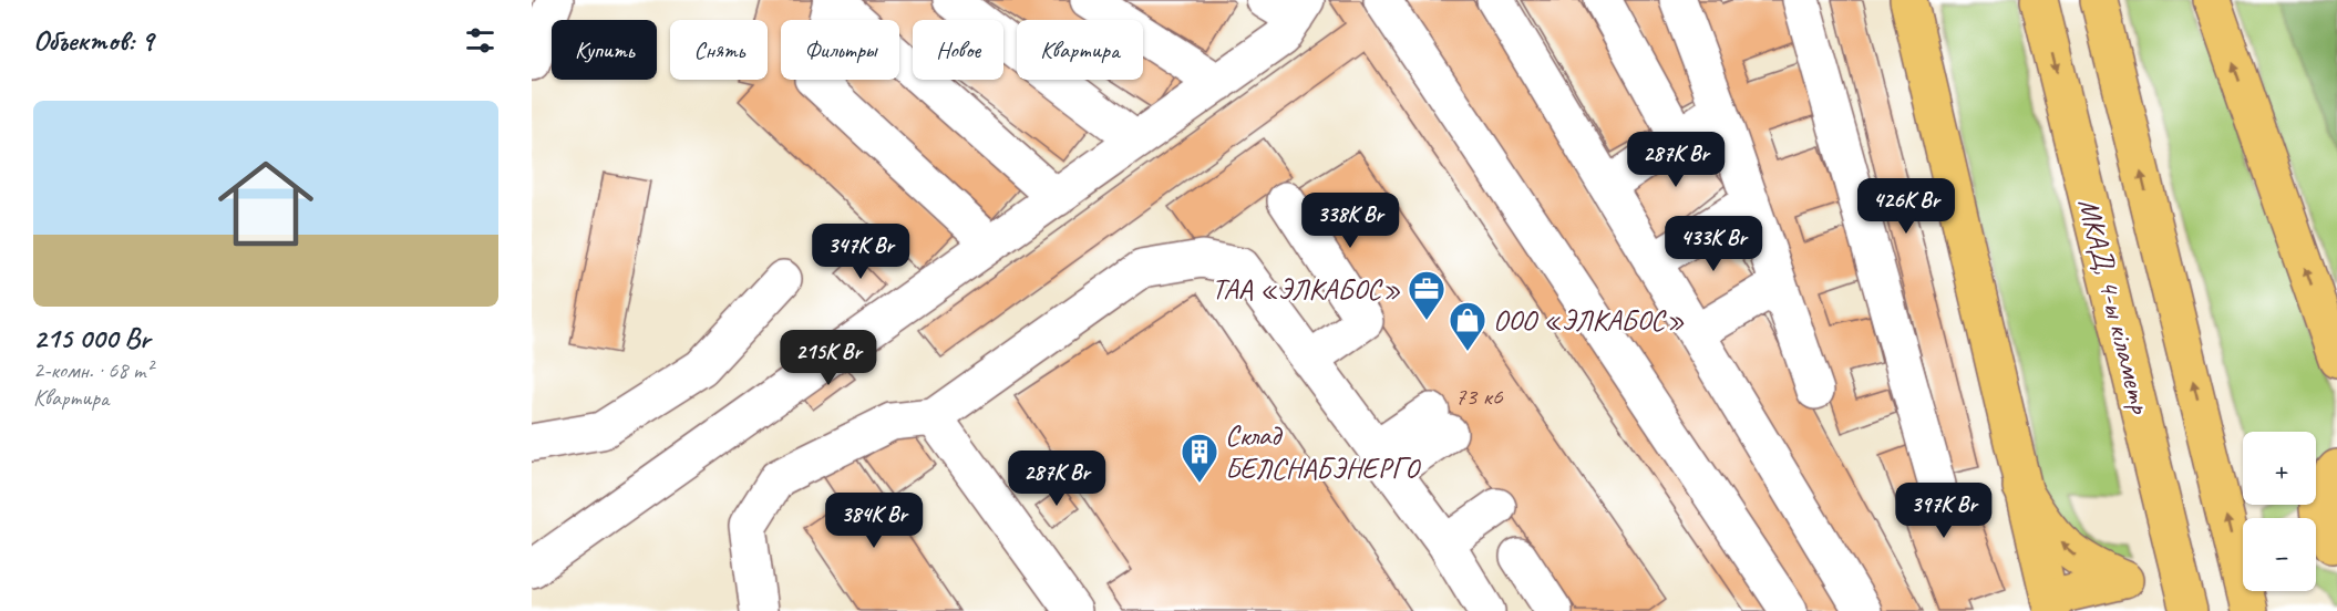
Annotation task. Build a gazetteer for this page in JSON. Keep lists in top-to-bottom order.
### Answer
{
  "streets": {
    "main road": ["МКАД, 4-ы кіламетр"]
  },
  "places": {
    "office": ["ТАА «ЭЛКАБОС»"],
    "shop": ["ООО «ЭЛКАБОС»"],
    "building": ["Склад БЕЛСНАБЭНЕРГО"]
  },
  "house_numbers": ["73 к6"],
  "page": {
    "heading": "Объектов: 9",
    "chip": [
      "Купить",
      "Снять",
      "Фильтры",
      "Новое",
      "Квартира"
    ],
    "list": [
      {
        "name": "215 000 Br",
        "note": "2-комн. · 68 m² · Квартира"
      }
    ],
    "price": [
      "287K Br",
      "426K Br",
      "338K Br",
      "433K Br",
      "347K Br",
      "215K Br",
      "287K Br",
      "397K Br",
      "384K Br"
    ],
    "map_buttons": ["+", "−"]
  }
}
